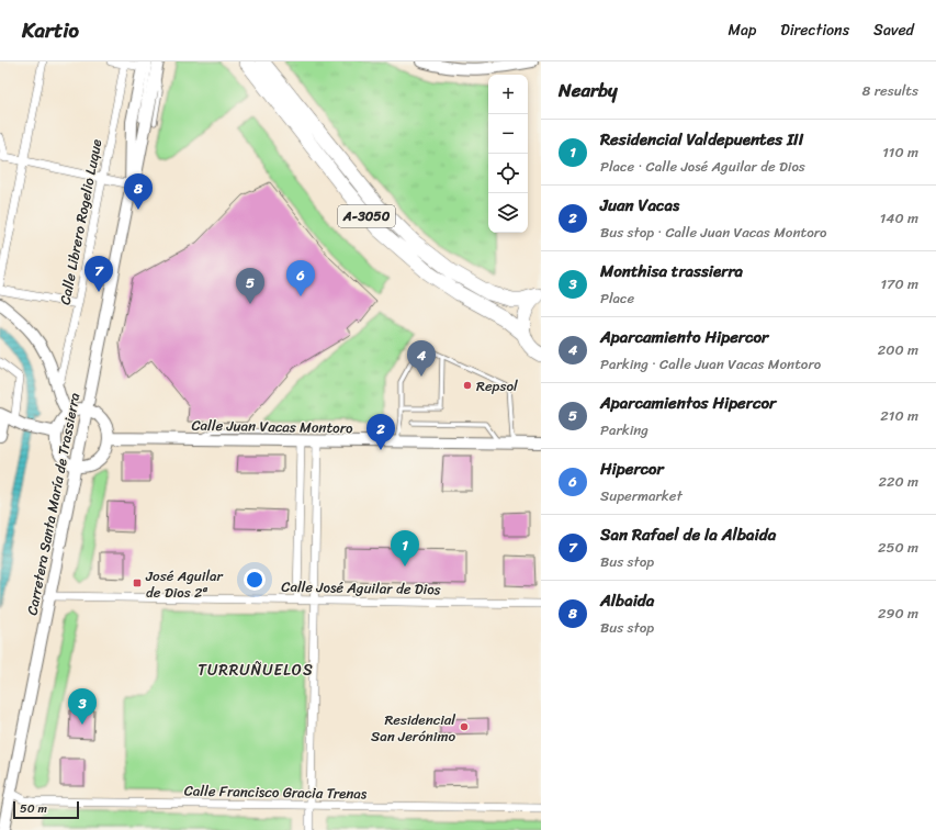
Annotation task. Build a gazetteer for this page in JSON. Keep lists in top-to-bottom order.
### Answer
{
  "streets": {
    "highway": ["A-3050"],
    "street": [
      "Calle Librero Rogelio Luque",
      "Calle Juan Vacas Montoro",
      "Carretera Santa María de Trassierra",
      "Calle José Aguilar de Dios",
      "Calle Francisco Gracia Trenas"
    ]
  },
  "crossings": [
    ["Carretera Santa María de Trassierra", "Calle José Aguilar de Dios"],
    ["Carretera Santa María de Trassierra", "Calle Francisco Gracia Trenas"]
  ],
  "districts": ["TURRUÑUELOS"],
  "places": {
    "other": ["Repsol", "Residencial San Jerónimo"],
    "transit": ["José Aguilar de Dios 2ª"]
  },
  "scale_bar": "50 m",
  "page": {
    "header": "Kartio",
    "nav": ["Map", "Directions", "Saved"],
    "heading": ["Nearby", "8 results"],
    "map_buttons": ["+", "−"],
    "list": [
      {
        "mark": "1",
        "name": "Residencial Valdepuentes III",
        "note": "Place · Calle José Aguilar de Dios",
        "value": "110 m"
      },
      {
        "mark": "2",
        "name": "Juan Vacas",
        "note": "Bus stop · Calle Juan Vacas Montoro",
        "value": "140 m"
      },
      {
        "mark": "3",
        "name": "Monthisa trassierra",
        "note": "Place",
        "value": "170 m"
      },
      {
        "mark": "4",
        "name": "Aparcamiento Hipercor",
        "note": "Parking · Calle Juan Vacas Montoro",
        "value": "200 m"
      },
      {
        "mark": "5",
        "name": "Aparcamientos Hipercor",
        "note": "Parking",
        "value": "210 m"
      },
      {
        "mark": "6",
        "name": "Hipercor",
        "note": "Supermarket",
        "value": "220 m"
      },
      {
        "mark": "7",
        "name": "San Rafael de la Albaida",
        "note": "Bus stop",
        "value": "250 m"
      },
      {
        "mark": "8",
        "name": "Albaida",
        "note": "Bus stop",
        "value": "290 m"
      }
    ],
    "pins": [
      "8",
      "7",
      "6",
      "5",
      "4",
      "2",
      "1",
      "3"
    ],
    "scale": "50 m"
  }
}
